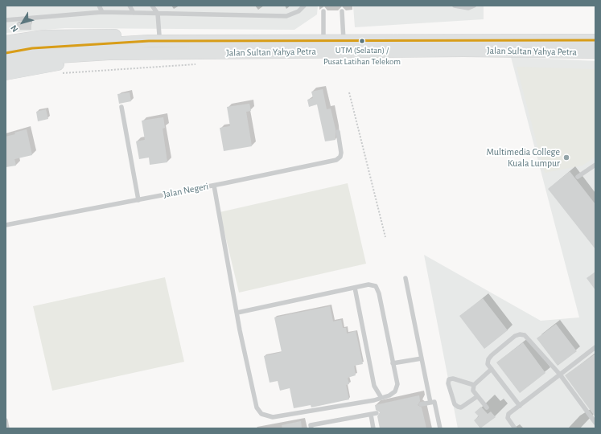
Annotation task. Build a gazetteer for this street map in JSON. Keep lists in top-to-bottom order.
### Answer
{
  "streets": {
    "main road": ["Jalan Sultan Yahya Petra"],
    "lane": ["Jalan Negeri"]
  },
  "places": ["UTM (Selatan) / Pusat Latihan Telekom", "Multimedia College Kuala Lumpur"],
  "north": "bottom left"
}
